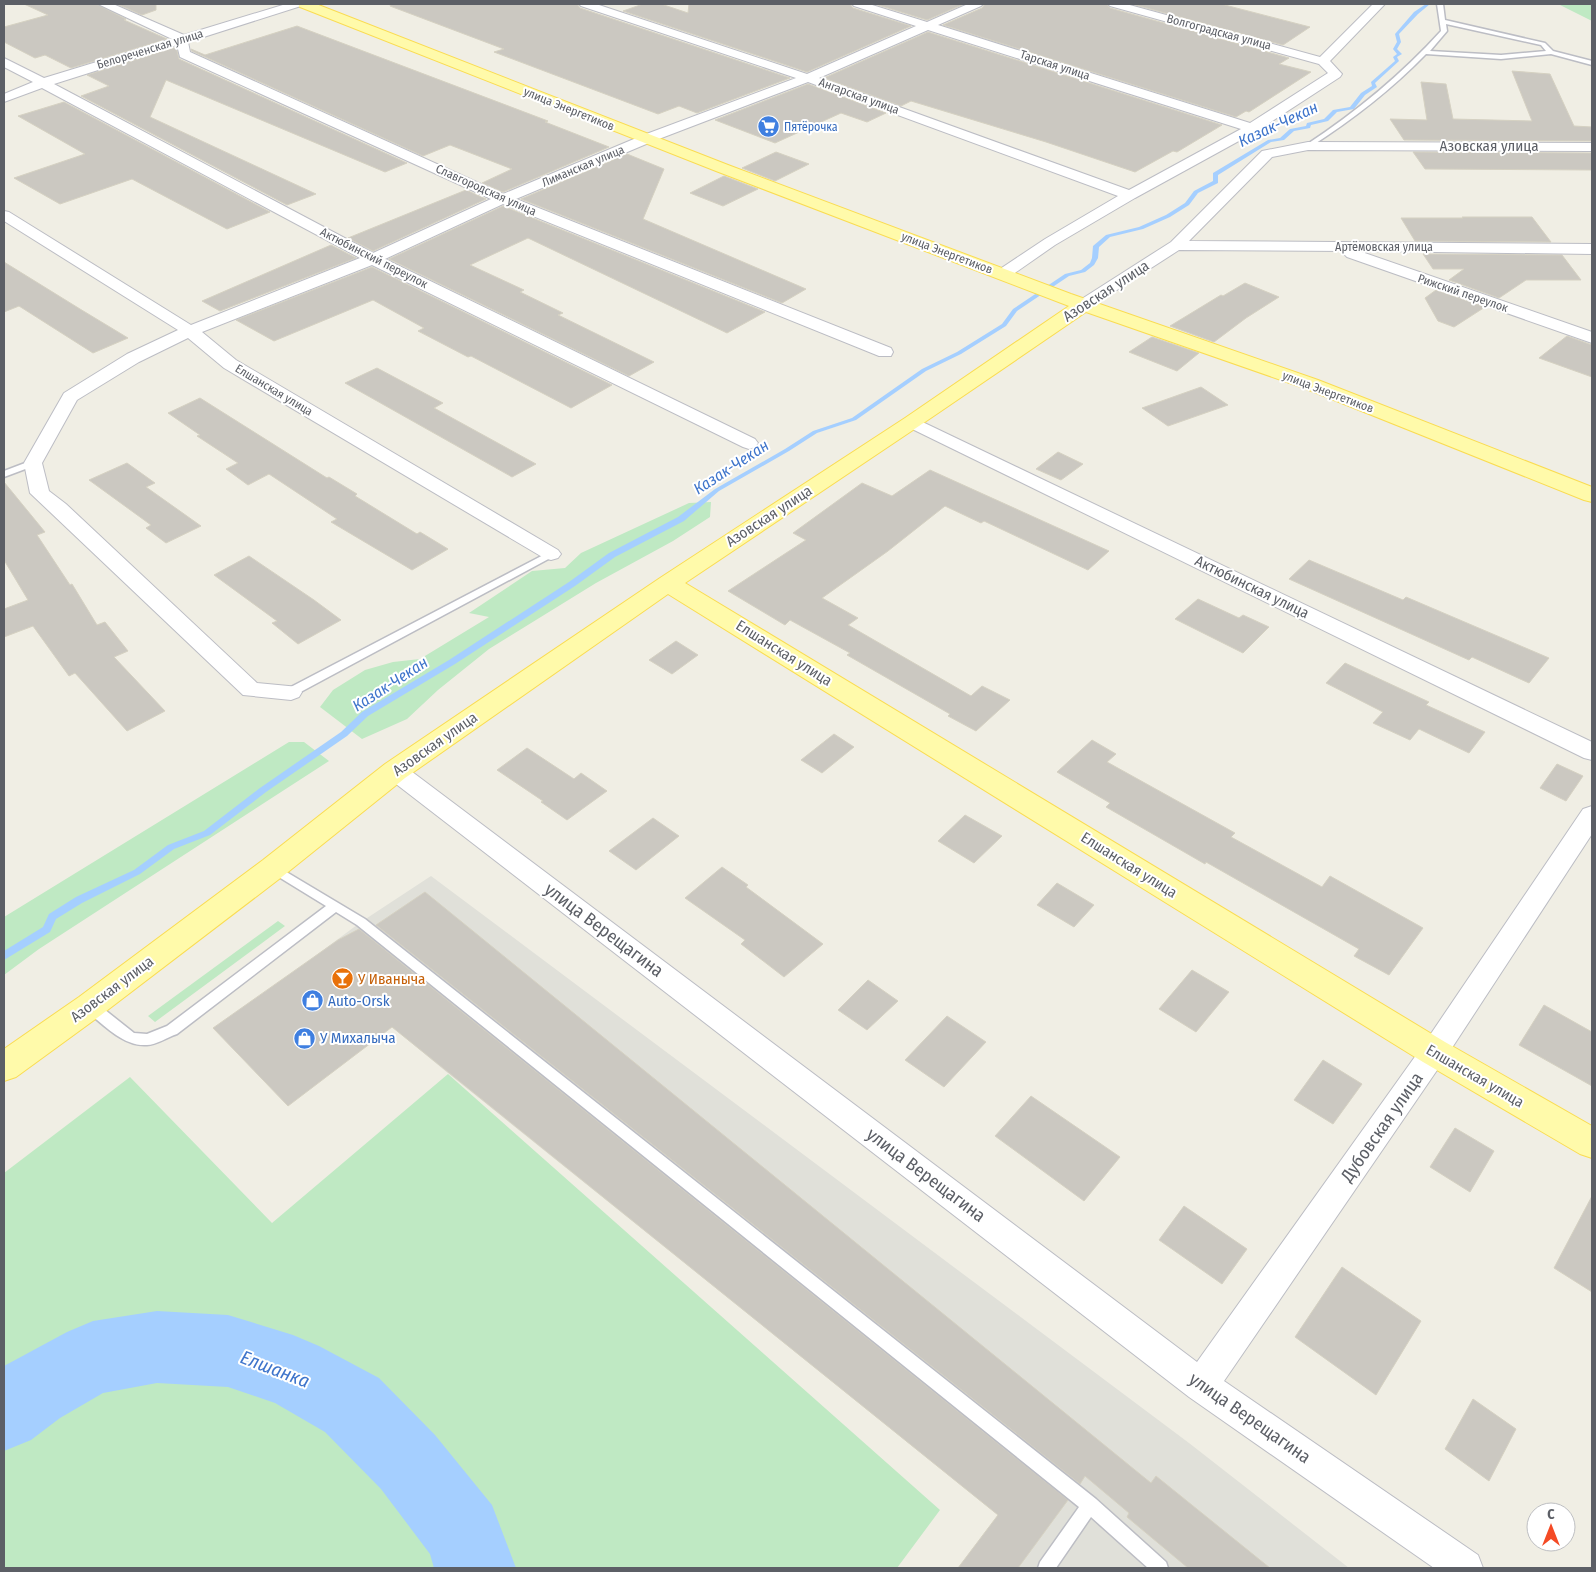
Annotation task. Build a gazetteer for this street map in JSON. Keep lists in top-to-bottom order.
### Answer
{
  "streets": {
    "main road": ["улица Энергетиков", "Азовская улица", "Елшанская улица"],
    "street": [
      "Волгоградская улица",
      "Белореченская улица",
      "Тарская улица",
      "Ангарская улица",
      "Лиманская улица",
      "Славгородская улица",
      "Артёмовская улица",
      "Актюбинский переулок",
      "Рижский переулок",
      "Актюбинская улица",
      "улица Верещагина",
      "Дубовская улица"
    ]
  },
  "crossings": [
    ["Белореченская улица", "Славгородская улица"],
    ["Белореченская улица", "Актюбинский переулок"],
    ["Тарская улица", "Лиманская улица"],
    ["Ангарская улица", "Лиманская улица"],
    ["улица Энергетиков", "Азовская улица"],
    ["улица Энергетиков", "Лиманская улица"],
    ["Азовская улица", "Артёмовская улица"],
    ["Азовская улица", "Елшанская улица"],
    ["Азовская улица", "Актюбинская улица"],
    ["Азовская улица", "улица Верещагина"],
    ["Лиманская улица", "Славгородская улица"],
    ["Лиманская улица", "Актюбинский переулок"],
    ["Лиманская улица", "Елшанская улица"],
    ["Артёмовская улица", "Рижский переулок"],
    ["Елшанская улица", "Дубовская улица"],
    ["улица Верещагина", "Дубовская улица"]
  ],
  "water": ["Казак-Чекан", "Елшанка"],
  "places": {
    "supermarket": ["Пятёрочка"],
    "bar": ["У Иваныча"],
    "shop": ["Auto-Orsk", "У Михалыча"]
  },
  "north": "top"
}
